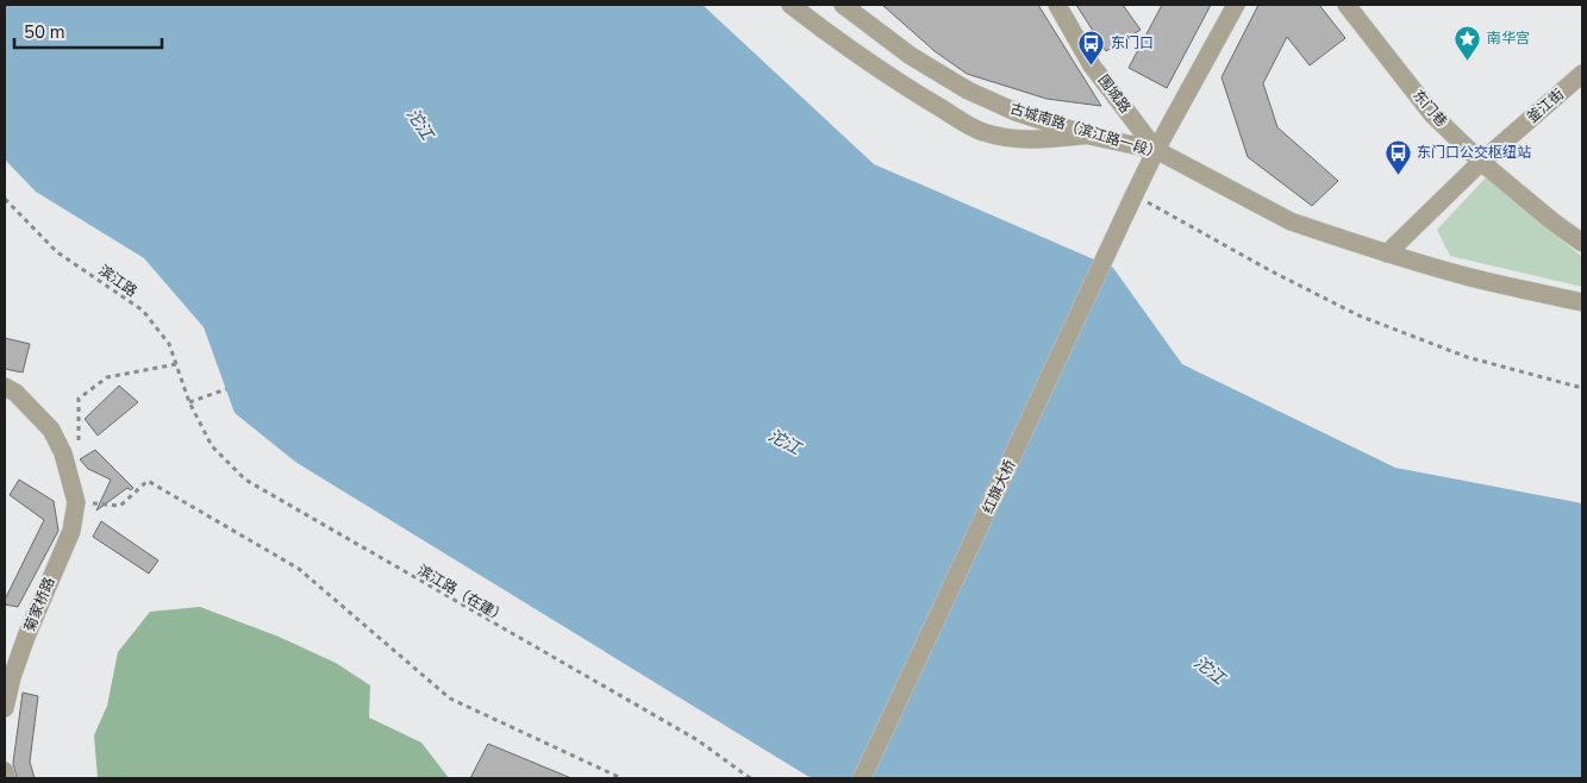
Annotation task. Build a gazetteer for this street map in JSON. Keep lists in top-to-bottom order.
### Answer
{
  "streets": {
    "street": [
      "围城路",
      "釜江街",
      "东门巷",
      "古城南路（滨江路一段）",
      "红旗大桥",
      "菊家桥路"
    ],
    "path": ["滨江路", "滨江路（在建）"]
  },
  "crossings": [
    ["围城路", "古城南路（滨江路一段）"],
    ["围城路", "红旗大桥"],
    ["釜江街", "东门巷"],
    ["釜江街", "古城南路（滨江路一段）"],
    ["古城南路（滨江路一段）", "红旗大桥"],
    ["滨江路", "滨江路（在建）"]
  ],
  "water": ["沱江"],
  "places": {
    "place": ["南华宫"],
    "bus stop": ["东门口", "东门口公交枢纽站"]
  },
  "scale_bar": "50 m"
}
